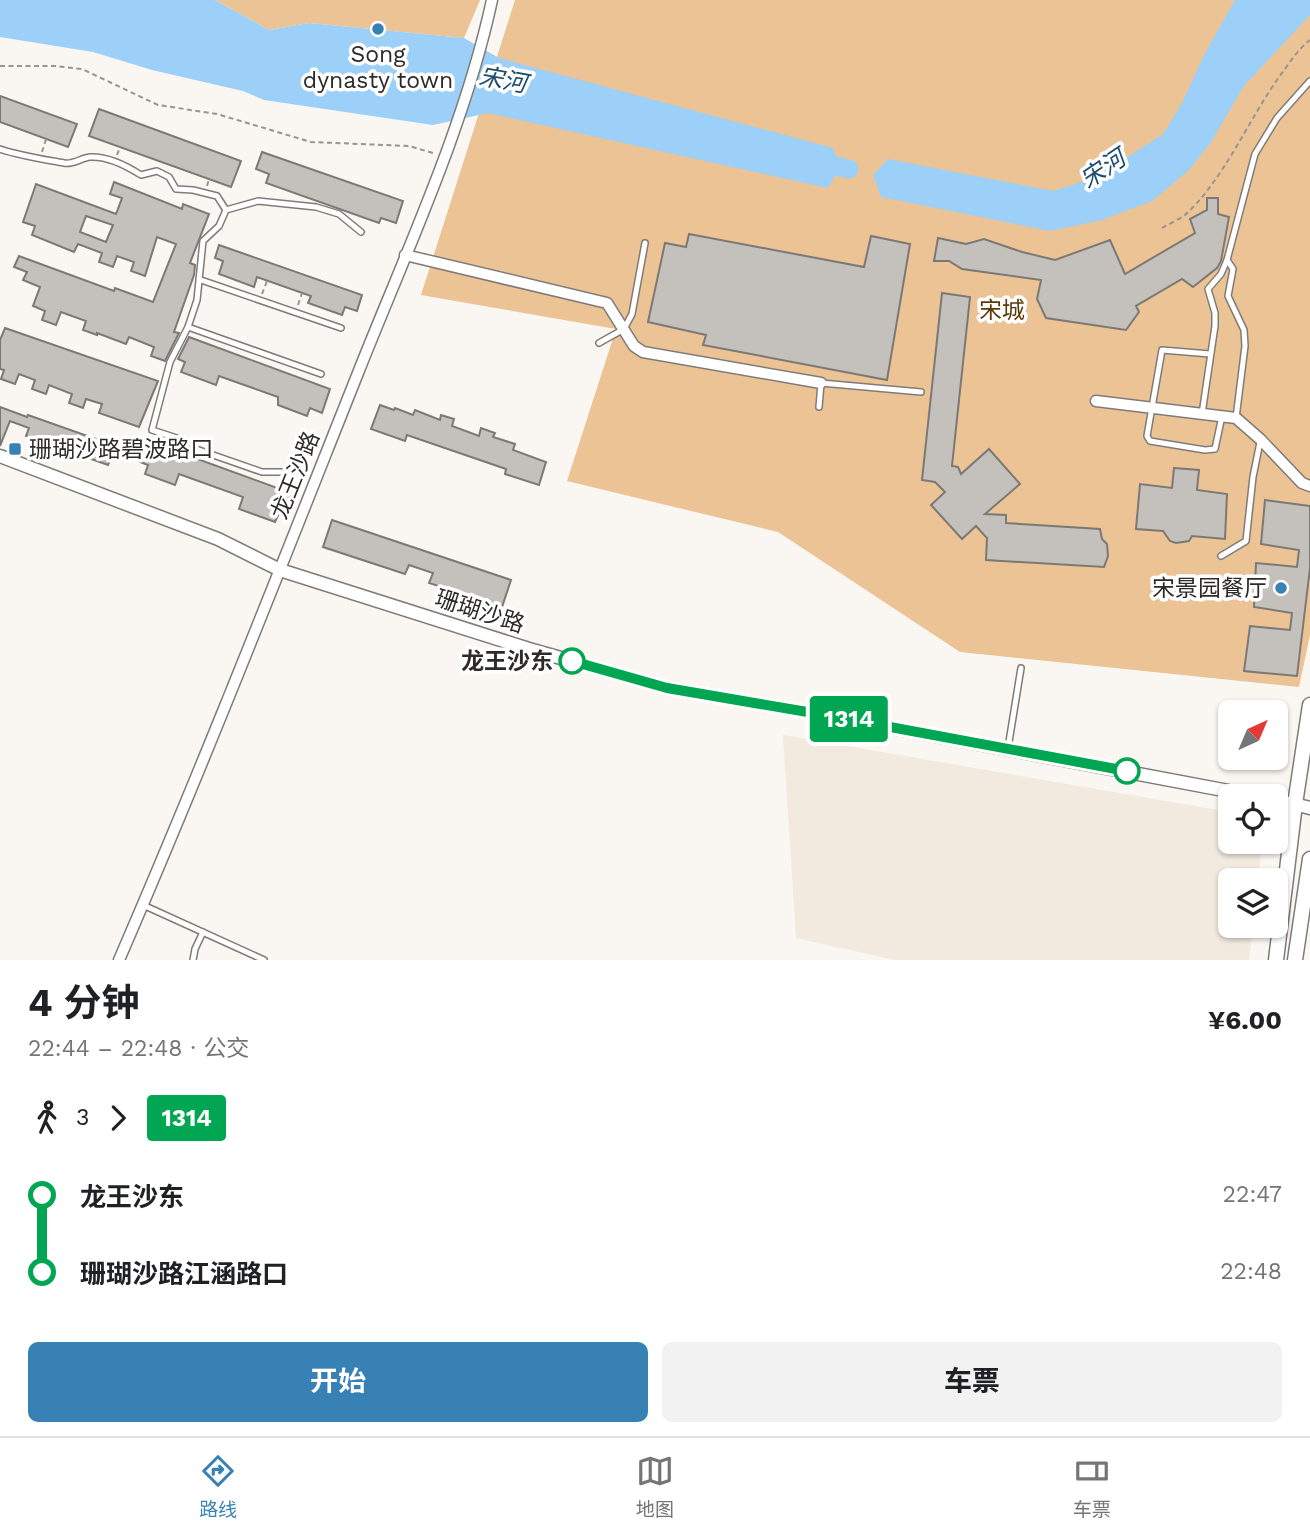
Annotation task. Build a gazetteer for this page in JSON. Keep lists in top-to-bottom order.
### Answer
{
  "streets": {
    "street": ["龙王沙路", "珊瑚沙路"]
  },
  "crossings": [
    ["龙王沙路", "珊瑚沙路"]
  ],
  "water": ["宋河"],
  "parks": ["宋城"],
  "places": {
    "other": ["Song dynasty town", "宋景园餐厅", "龙王沙东"],
    "transit": ["珊瑚沙路碧波路口"]
  },
  "lines": ["bus line 1314"],
  "north": "top right",
  "page": {
    "on_map": "1314",
    "heading": ["4 分钟", "22:44 – 22:48 · 公交", "¥6.00"],
    "legs": ["3", "1314"],
    "list": [
      {
        "name": "龙王沙东",
        "value": "22:47"
      },
      {
        "name": "珊瑚沙路江涵路口",
        "value": "22:48"
      }
    ],
    "buttons": ["开始", "车票"],
    "tabs": ["路线", "地图", "车票"]
  }
}
